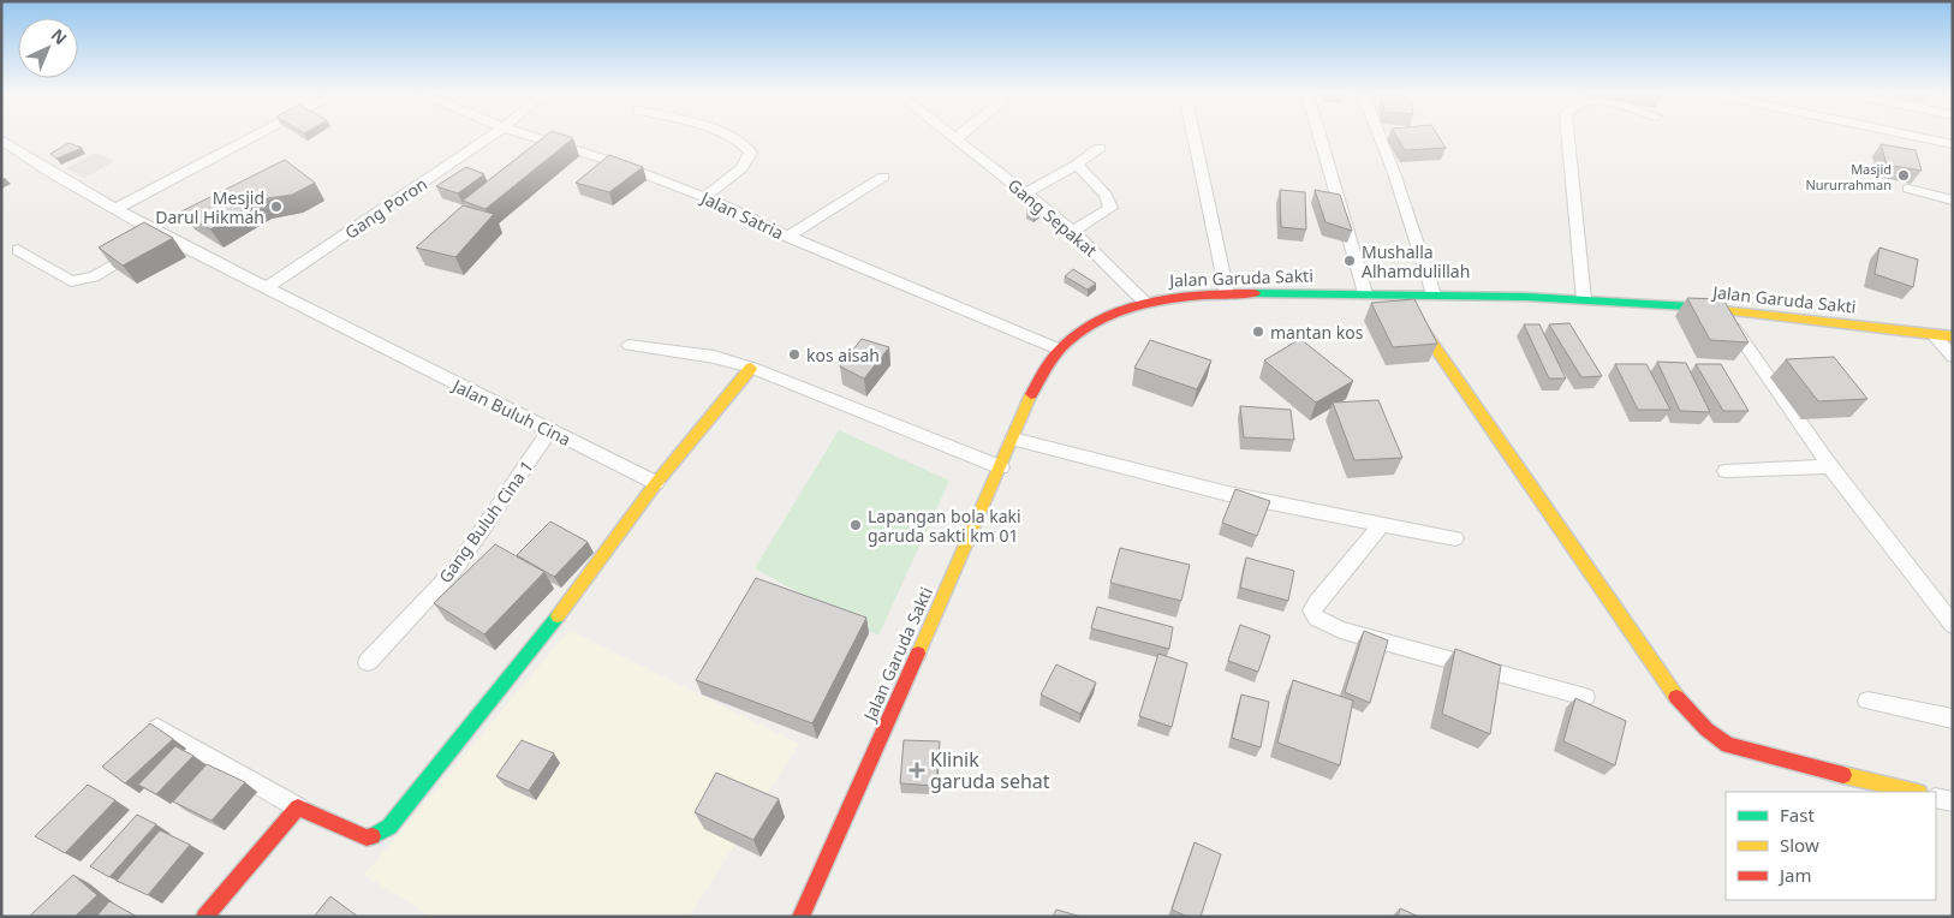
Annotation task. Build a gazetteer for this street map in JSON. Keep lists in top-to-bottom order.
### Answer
{
  "streets": {
    "main road": ["Jalan Garuda Sakti"],
    "street": [
      "Gang Poron",
      "Jalan Satria",
      "Gang Sepakat",
      "Jalan Buluh Cina",
      "Gang Buluh Cina 1"
    ]
  },
  "crossings": [
    ["Gang Poron", "Jalan Buluh Cina"],
    ["Jalan Satria", "Jalan Garuda Sakti"],
    ["Gang Sepakat", "Jalan Garuda Sakti"],
    ["Jalan Buluh Cina", "Gang Buluh Cina 1"]
  ],
  "places": {
    "other": [
      "Masjid Nururrahman",
      "Mesjid Darul Hikmah",
      "Mushalla Alhamdulillah",
      "mantan kos",
      "kos aisah",
      "Lapangan bola kaki garuda sakti km 01"
    ],
    "health": ["Klinik garuda sehat"]
  },
  "legend": ["Fast", "Slow", "Jam"],
  "north": "top right"
}
